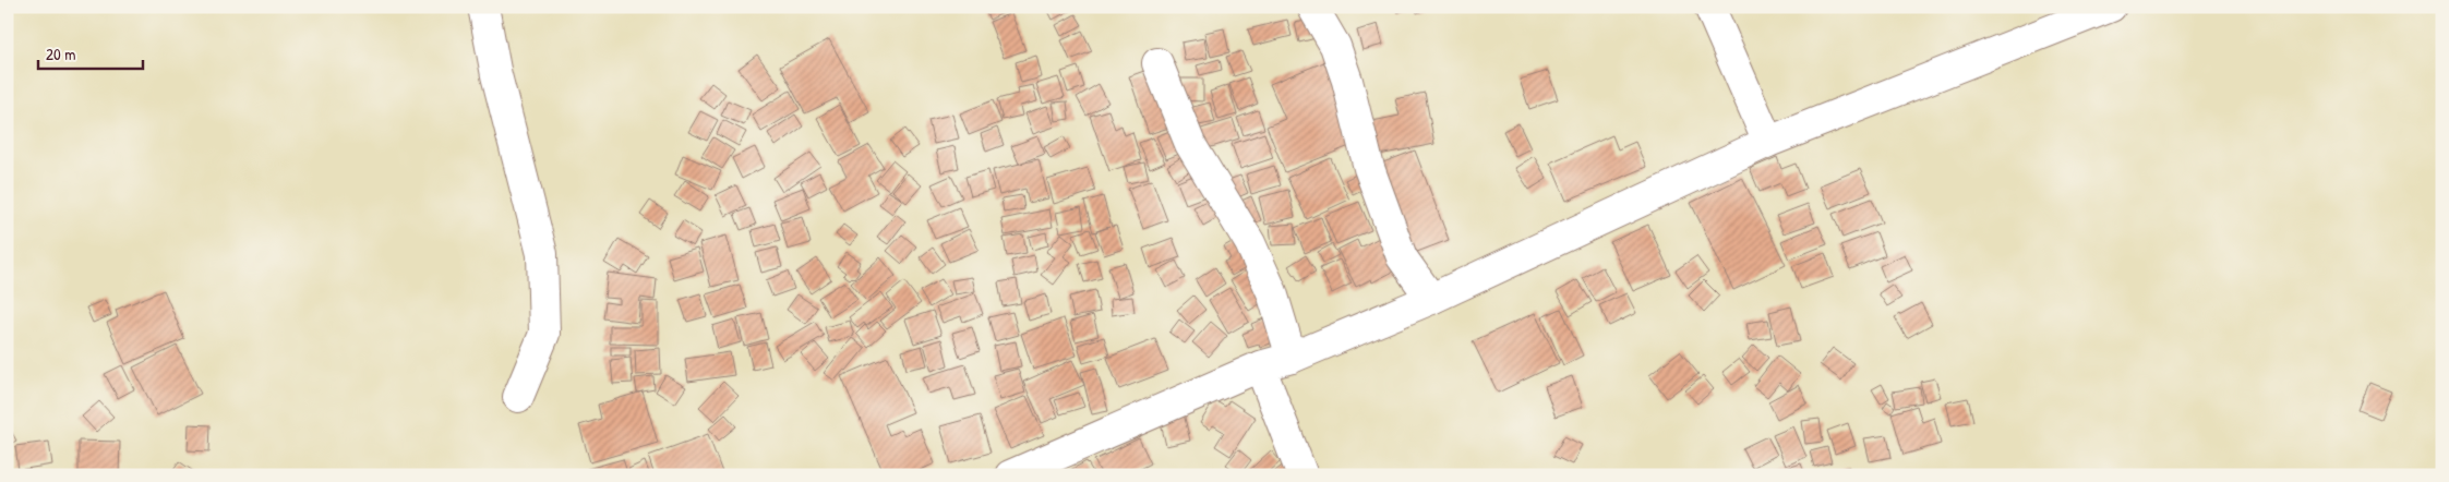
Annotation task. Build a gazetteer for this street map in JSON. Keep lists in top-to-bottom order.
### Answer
{
  "scale_bar": "20 m"
}
